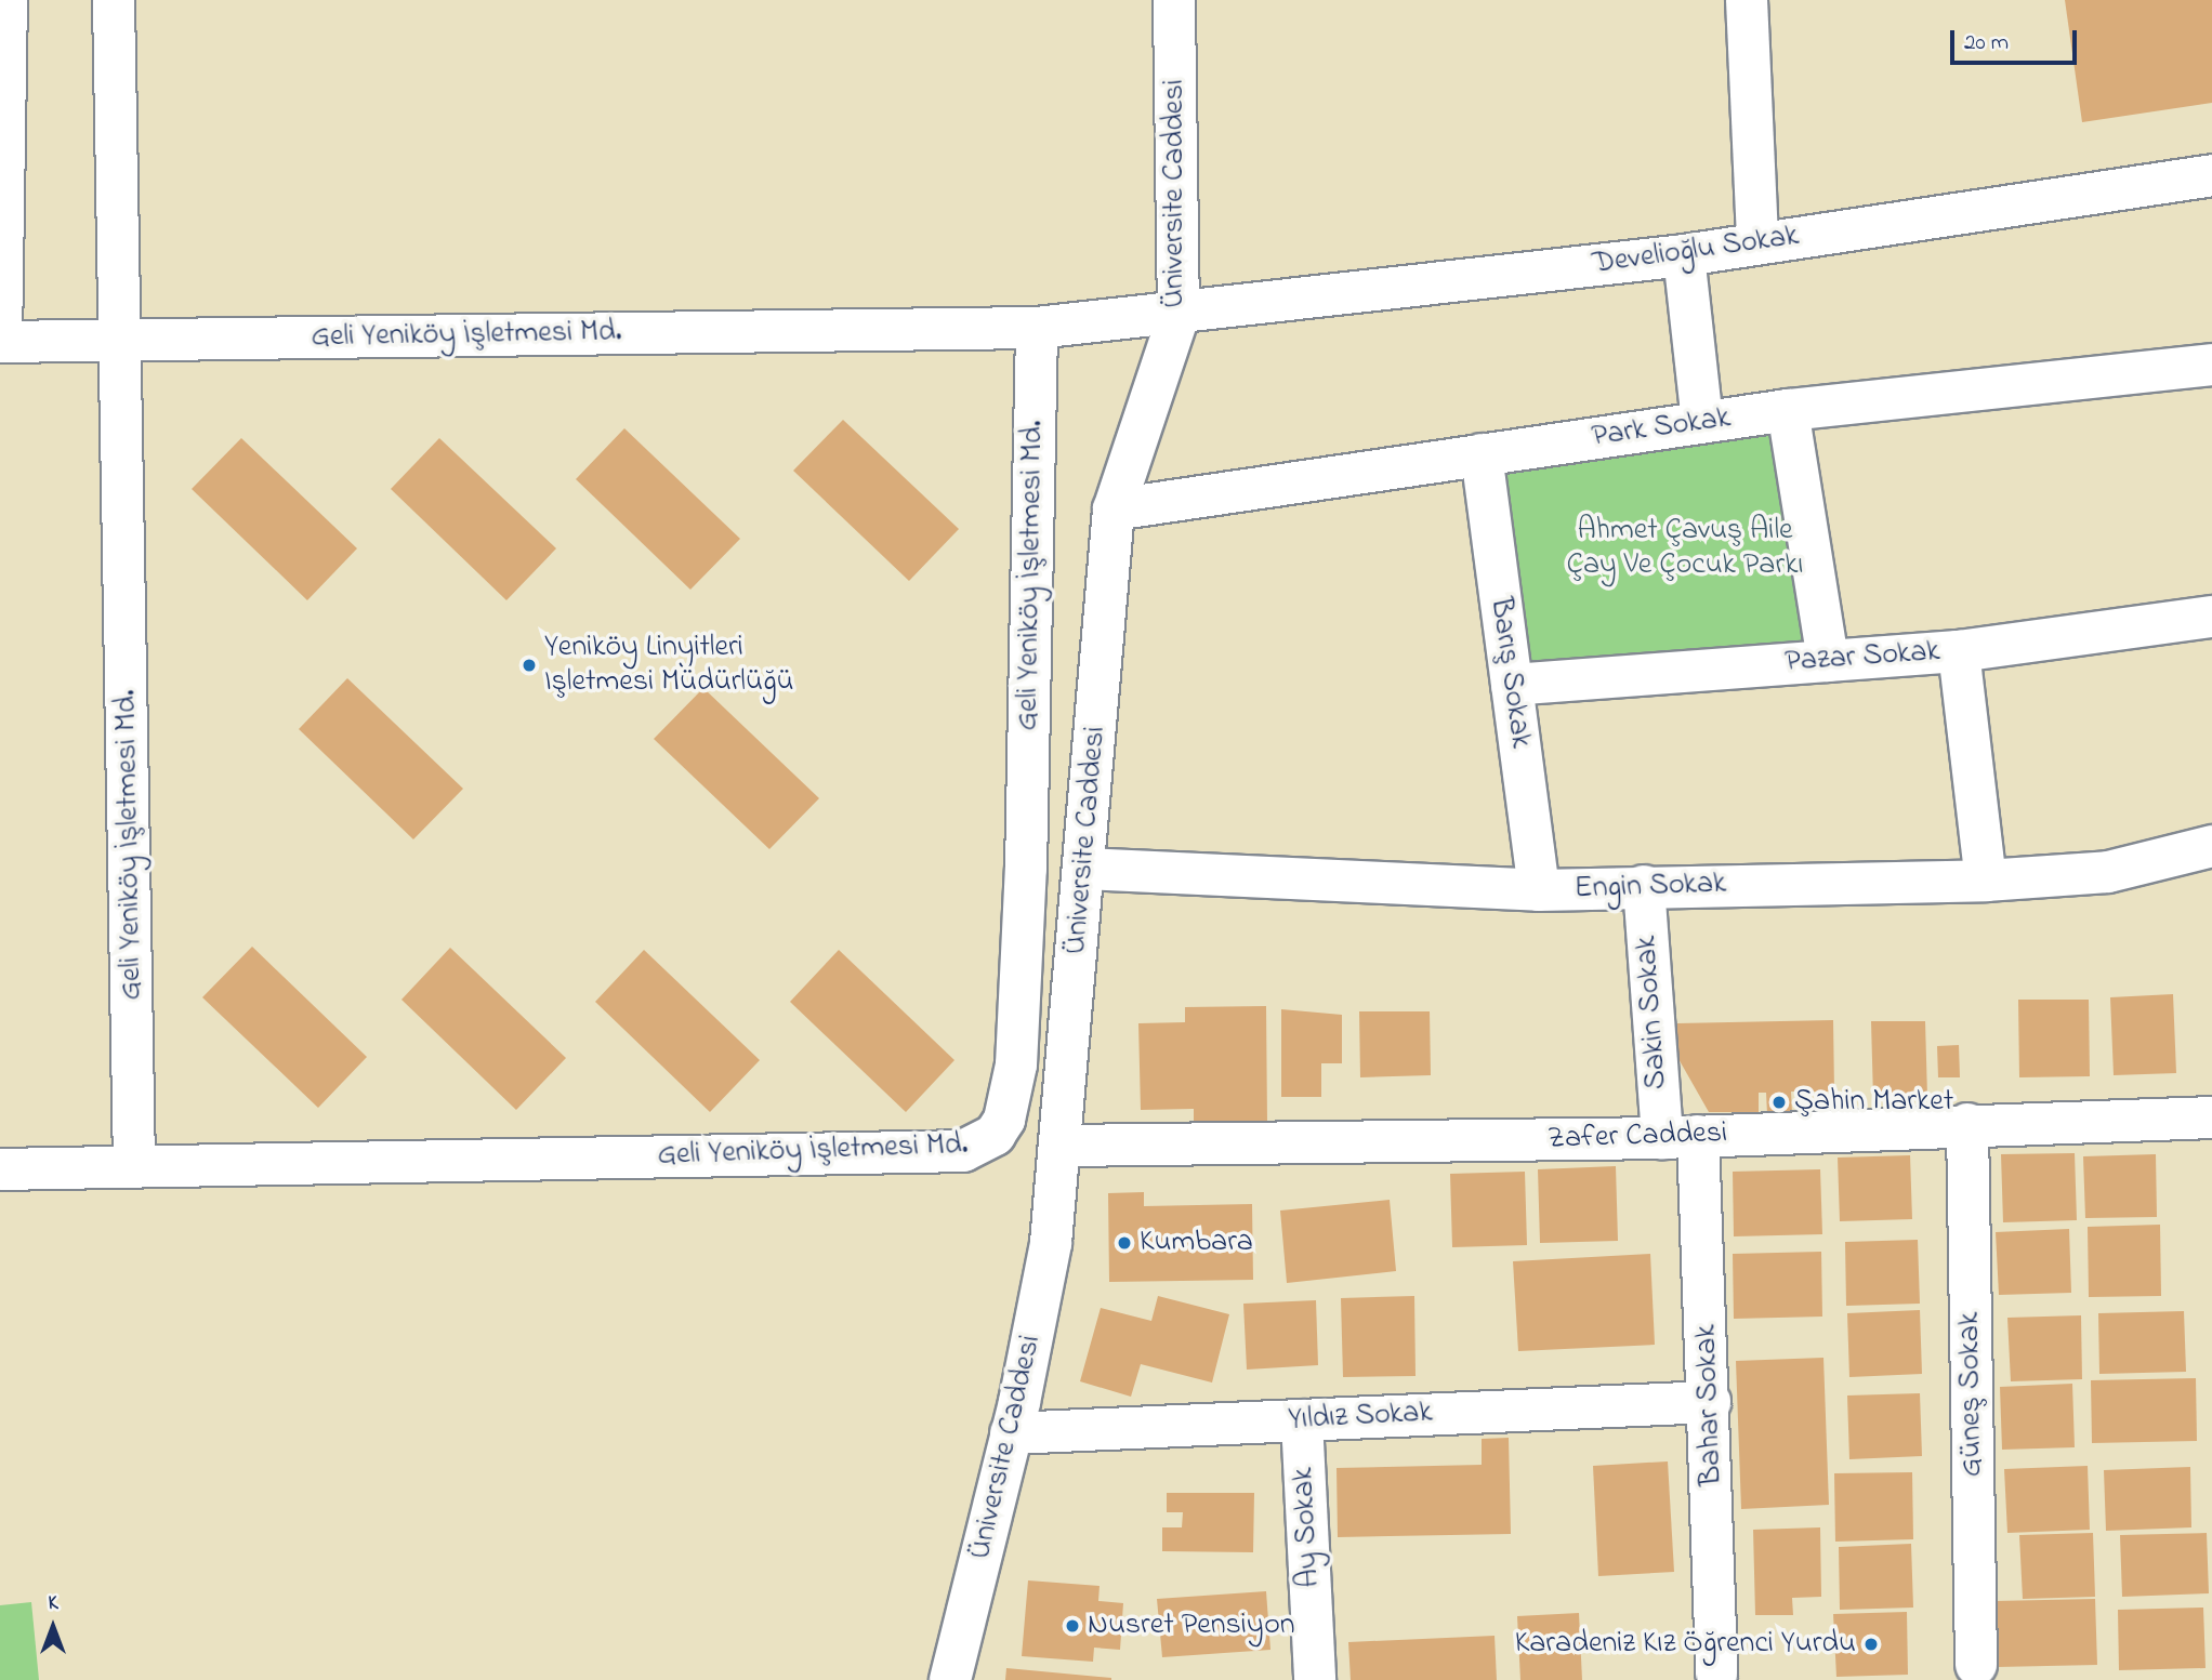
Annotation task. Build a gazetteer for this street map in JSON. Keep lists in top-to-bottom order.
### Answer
{
  "streets": {
    "street": [
      "Üniversite Caddesi",
      "Develioğlu Sokak",
      "Geli Yeniköy İşletmesi Md.",
      "Park Sokak",
      "Pazar Sokak",
      "Barış Sokak",
      "Engin Sokak",
      "Sakin Sokak",
      "Zafer Caddesi",
      "Güneş Sokak",
      "Bahar Sokak",
      "Yıldız Sokak",
      "Ay Sokak"
    ]
  },
  "crossings": [
    ["Üniversite Caddesi", "Develioğlu Sokak"],
    ["Üniversite Caddesi", "Geli Yeniköy İşletmesi Md."],
    ["Üniversite Caddesi", "Park Sokak"],
    ["Üniversite Caddesi", "Engin Sokak"],
    ["Üniversite Caddesi", "Zafer Caddesi"],
    ["Üniversite Caddesi", "Yıldız Sokak"],
    ["Develioğlu Sokak", "Geli Yeniköy İşletmesi Md."],
    ["Park Sokak", "Barış Sokak"],
    ["Pazar Sokak", "Barış Sokak"],
    ["Barış Sokak", "Engin Sokak"],
    ["Engin Sokak", "Sakin Sokak"],
    ["Sakin Sokak", "Zafer Caddesi"],
    ["Sakin Sokak", "Bahar Sokak"],
    ["Zafer Caddesi", "Güneş Sokak"],
    ["Zafer Caddesi", "Bahar Sokak"],
    ["Bahar Sokak", "Yıldız Sokak"],
    ["Yıldız Sokak", "Ay Sokak"]
  ],
  "parks": ["Ahmet Çavuş Aile Çay Ve Çocuk Parkı"],
  "places": [
    "Yeniköy Linyitleri Işletmesi Müdürlüğü",
    "Şahin Market",
    "Kumbara",
    "Nusret Pensiyon",
    "Karadeniz Kız Öğrenci Yurdu"
  ],
  "scale_bar": "20 m",
  "north": "top"
}
